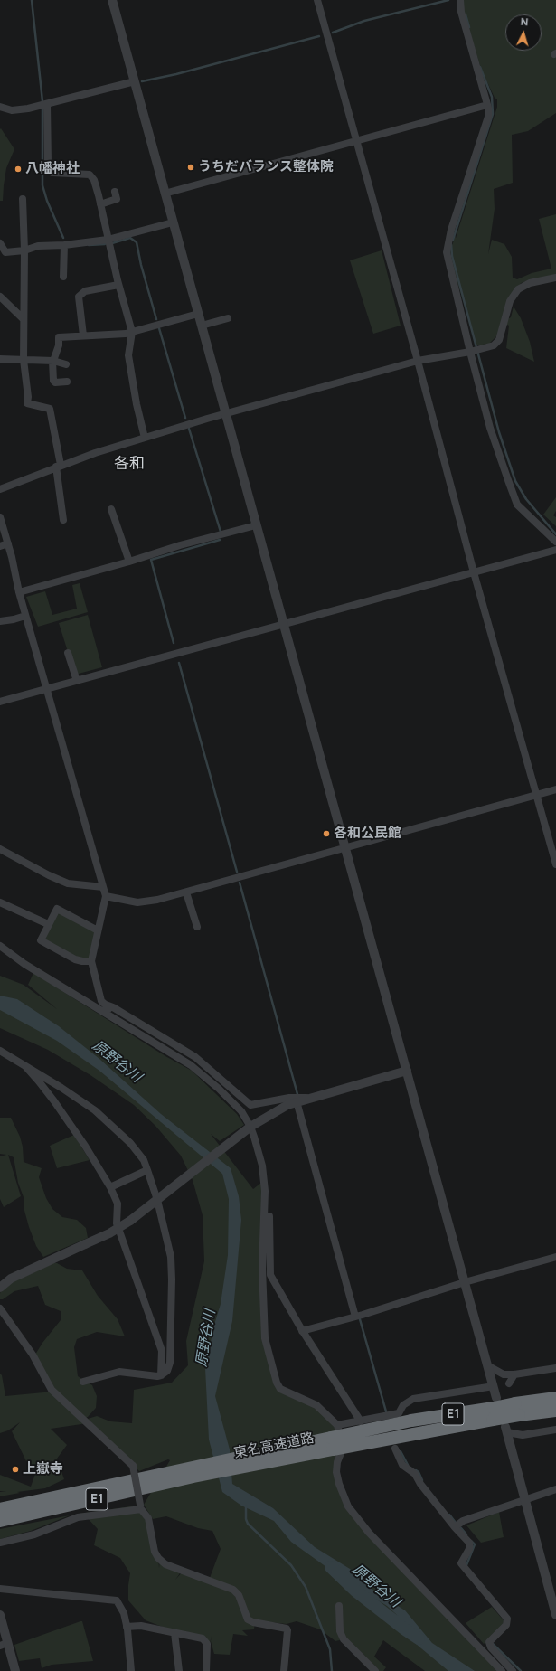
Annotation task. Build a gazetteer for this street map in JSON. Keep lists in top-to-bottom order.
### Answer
{
  "streets": {
    "highway": ["E1", "東名高速道路"]
  },
  "districts": ["各和"],
  "water": ["原野谷川"],
  "places": [
    "うちだバランス整体院",
    "八幡神社",
    "各和公民館",
    "上嶽寺"
  ],
  "north": "top"
}
